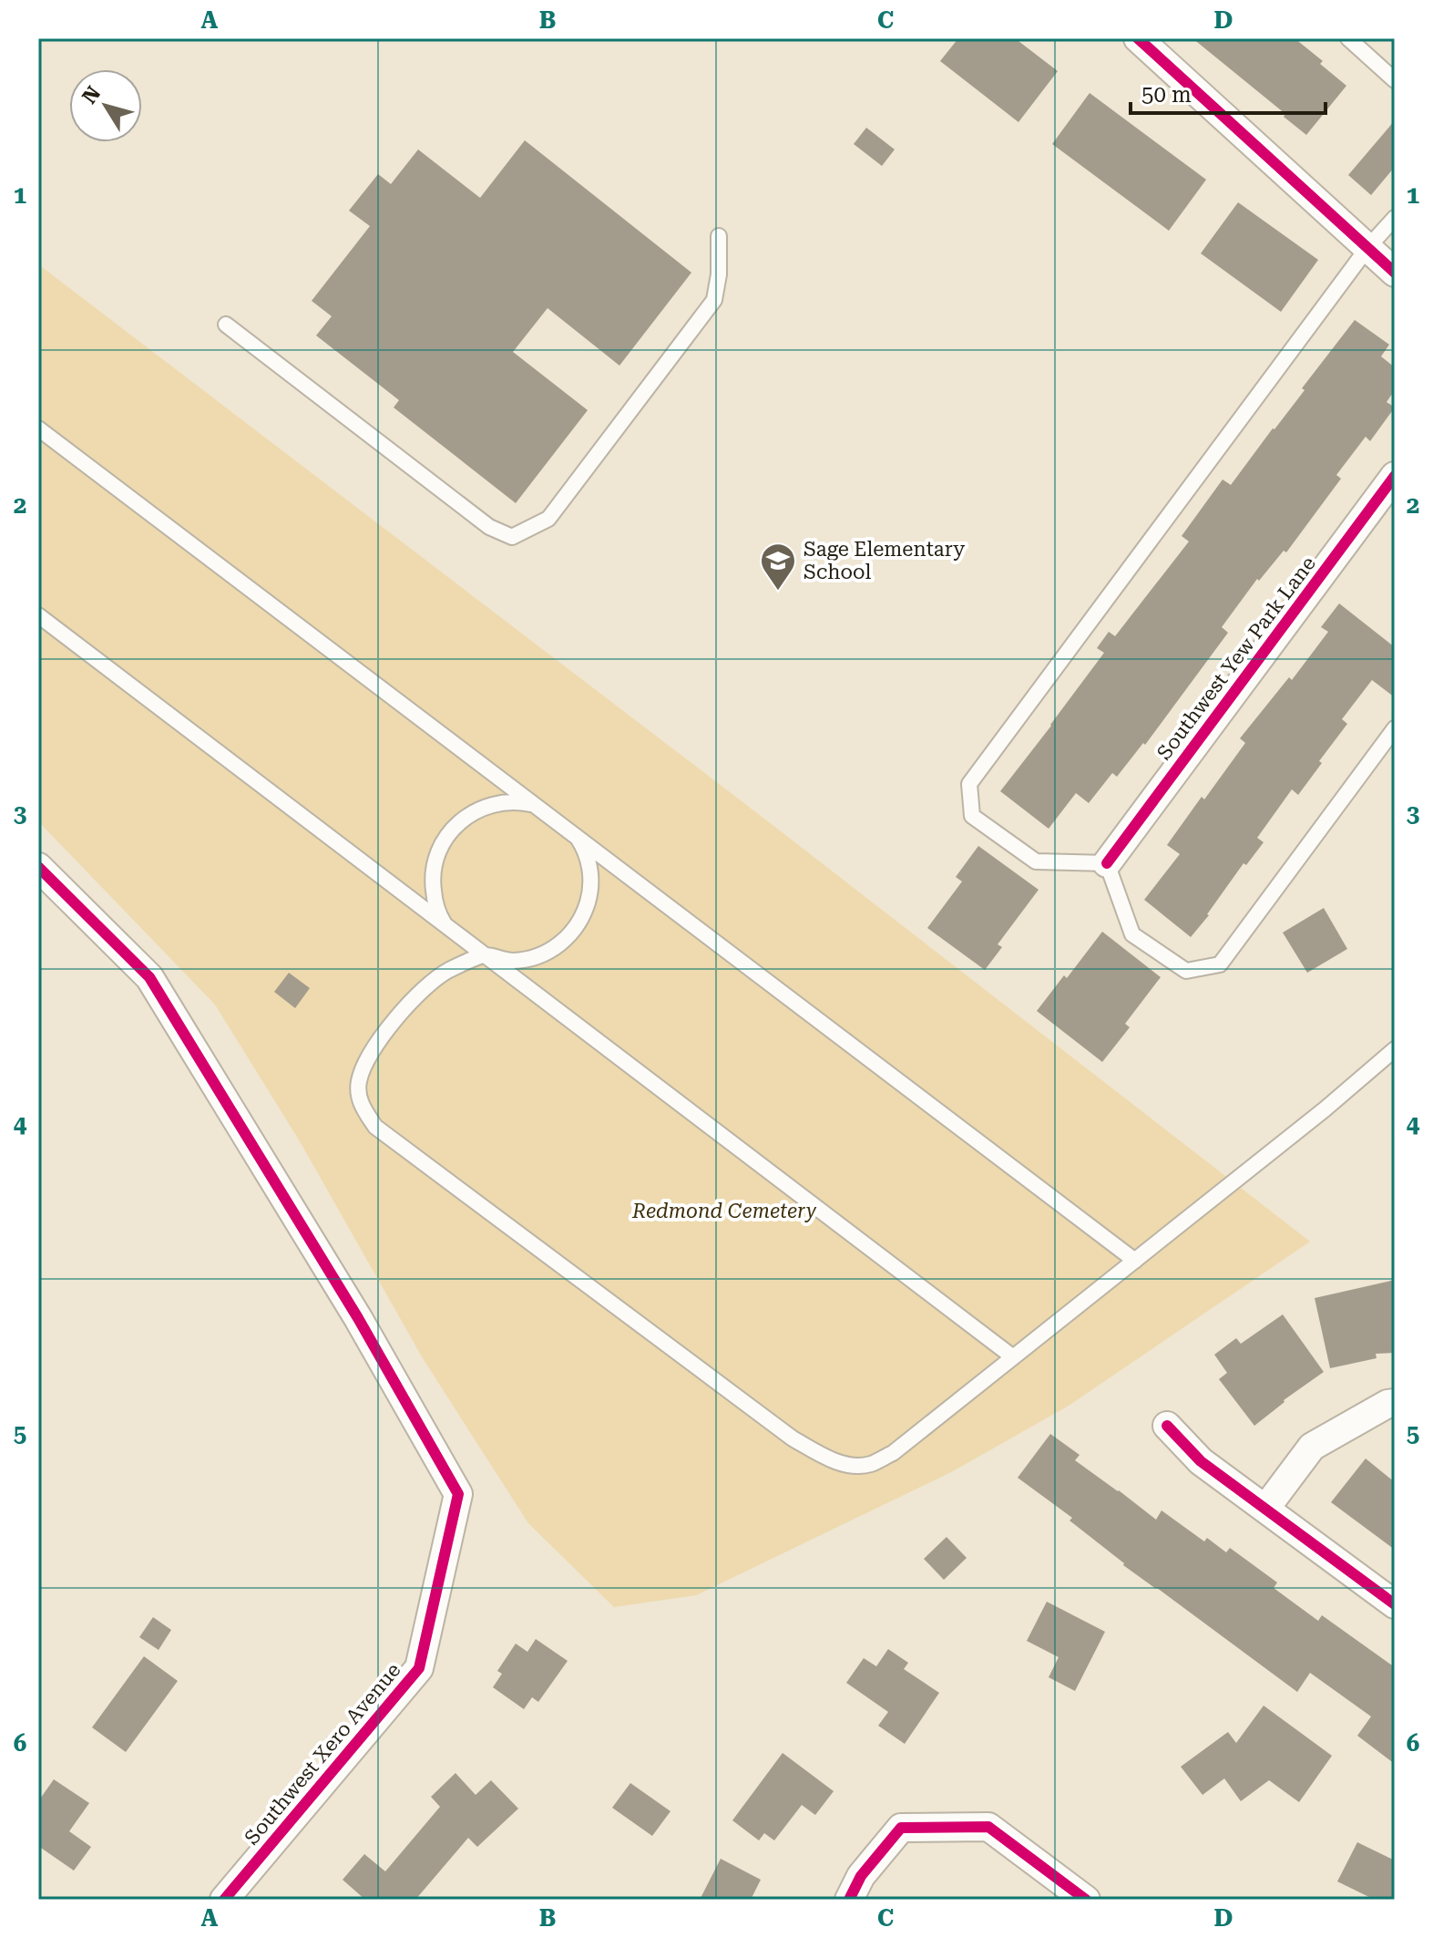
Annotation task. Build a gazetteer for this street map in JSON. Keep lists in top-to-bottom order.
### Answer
{
  "streets": {
    "street": ["Southwest Yew Park Lane", "Southwest Xero Avenue"]
  },
  "parks": ["Redmond Cemetery"],
  "places": {
    "school or university": ["Sage Elementary School"]
  },
  "scale_bar": "50 m",
  "north": "top left",
  "grid": {
    "columns": [
      "A",
      "B",
      "C",
      "D"
    ],
    "rows": [
      "1",
      "2",
      "3",
      "4",
      "5",
      "6"
    ]
  }
}
